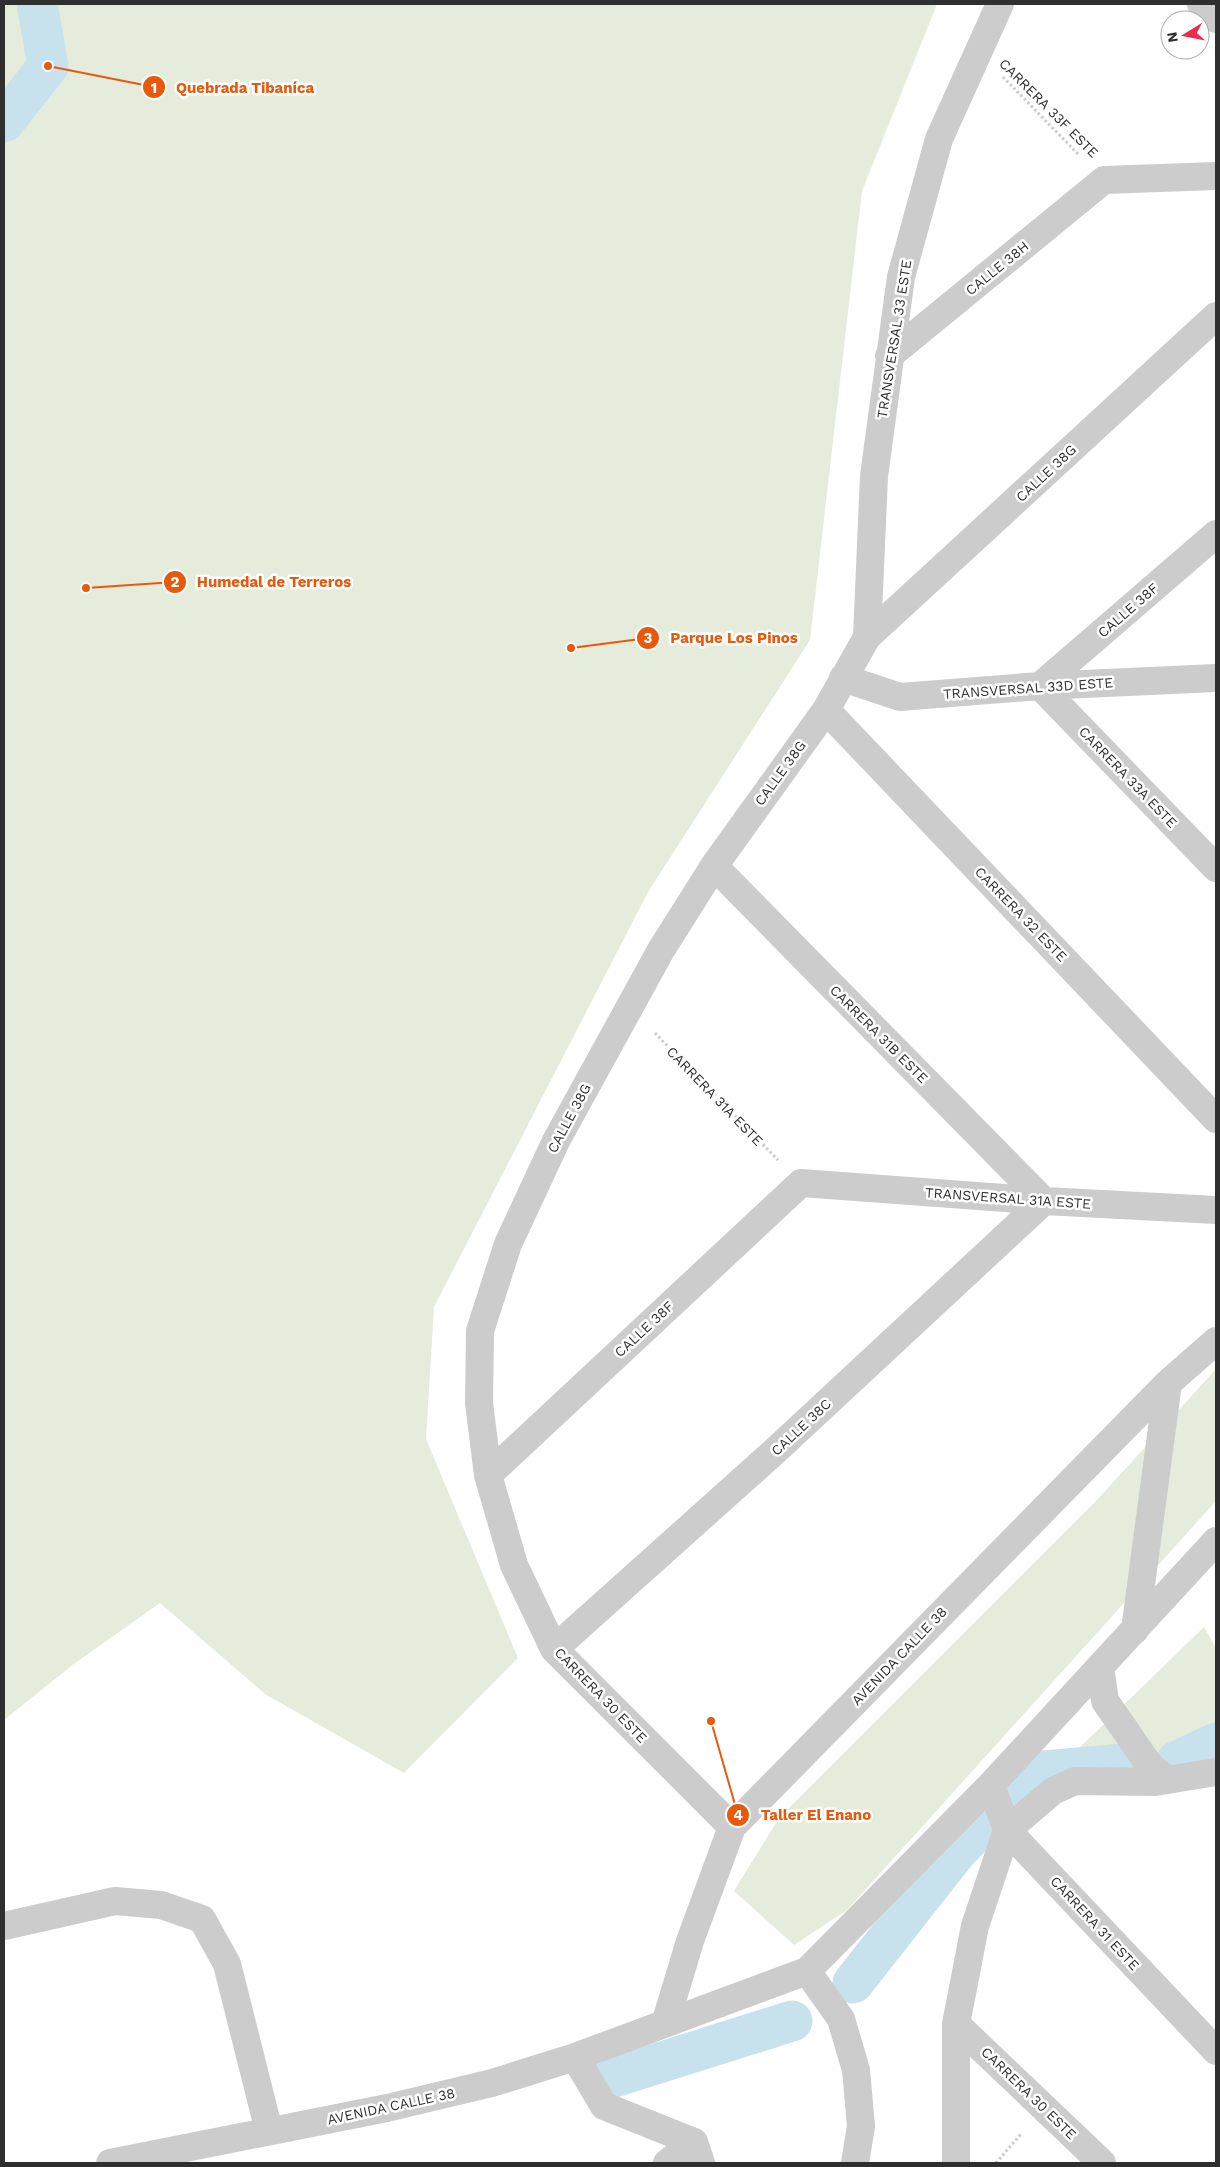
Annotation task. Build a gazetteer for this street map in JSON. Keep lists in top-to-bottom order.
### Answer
{
  "streets": {
    "street": [
      "CALLE 38H",
      "TRANSVERSAL 33 ESTE",
      "CALLE 38G",
      "CALLE 38F",
      "TRANSVERSAL 33D ESTE",
      "CARRERA 33A ESTE",
      "CARRERA 32 ESTE",
      "CARRERA 31B ESTE",
      "TRANSVERSAL 31A ESTE",
      "CALLE 38C",
      "AVENIDA CALLE 38",
      "CARRERA 30 ESTE",
      "CARRERA 31 ESTE"
    ],
    "path": ["CARRERA 33F ESTE", "CARRERA 31A ESTE"]
  },
  "crossings": [
    ["CARRERA 33F ESTE", "CALLE 38H"],
    ["CARRERA 33F ESTE", "TRANSVERSAL 33 ESTE"],
    ["CALLE 38H", "TRANSVERSAL 33 ESTE"],
    ["TRANSVERSAL 33 ESTE", "CALLE 38G"],
    ["CALLE 38G", "TRANSVERSAL 33D ESTE"],
    ["CALLE 38G", "CARRERA 32 ESTE"],
    ["CALLE 38G", "CARRERA 31B ESTE"],
    ["CALLE 38G", "CARRERA 31A ESTE"],
    ["CALLE 38G", "CARRERA 30 ESTE"],
    ["CALLE 38F", "TRANSVERSAL 33D ESTE"],
    ["CALLE 38F", "CARRERA 33A ESTE"],
    ["CALLE 38F", "CARRERA 31A ESTE"],
    ["CALLE 38F", "TRANSVERSAL 31A ESTE"],
    ["CALLE 38F", "CARRERA 30 ESTE"],
    ["TRANSVERSAL 33D ESTE", "CARRERA 33A ESTE"],
    ["CARRERA 31B ESTE", "TRANSVERSAL 31A ESTE"],
    ["CARRERA 31B ESTE", "CALLE 38C"],
    ["CARRERA 31A ESTE", "TRANSVERSAL 31A ESTE"],
    ["TRANSVERSAL 31A ESTE", "CALLE 38C"],
    ["CALLE 38C", "CARRERA 30 ESTE"],
    ["AVENIDA CALLE 38", "CARRERA 30 ESTE"],
    ["AVENIDA CALLE 38", "CARRERA 31 ESTE"]
  ],
  "places": [
    "Quebrada Tibaníca",
    "Humedal de Terreros",
    "Parque Los Pinos",
    "Taller El Enano"
  ],
  "north": "left"
}
